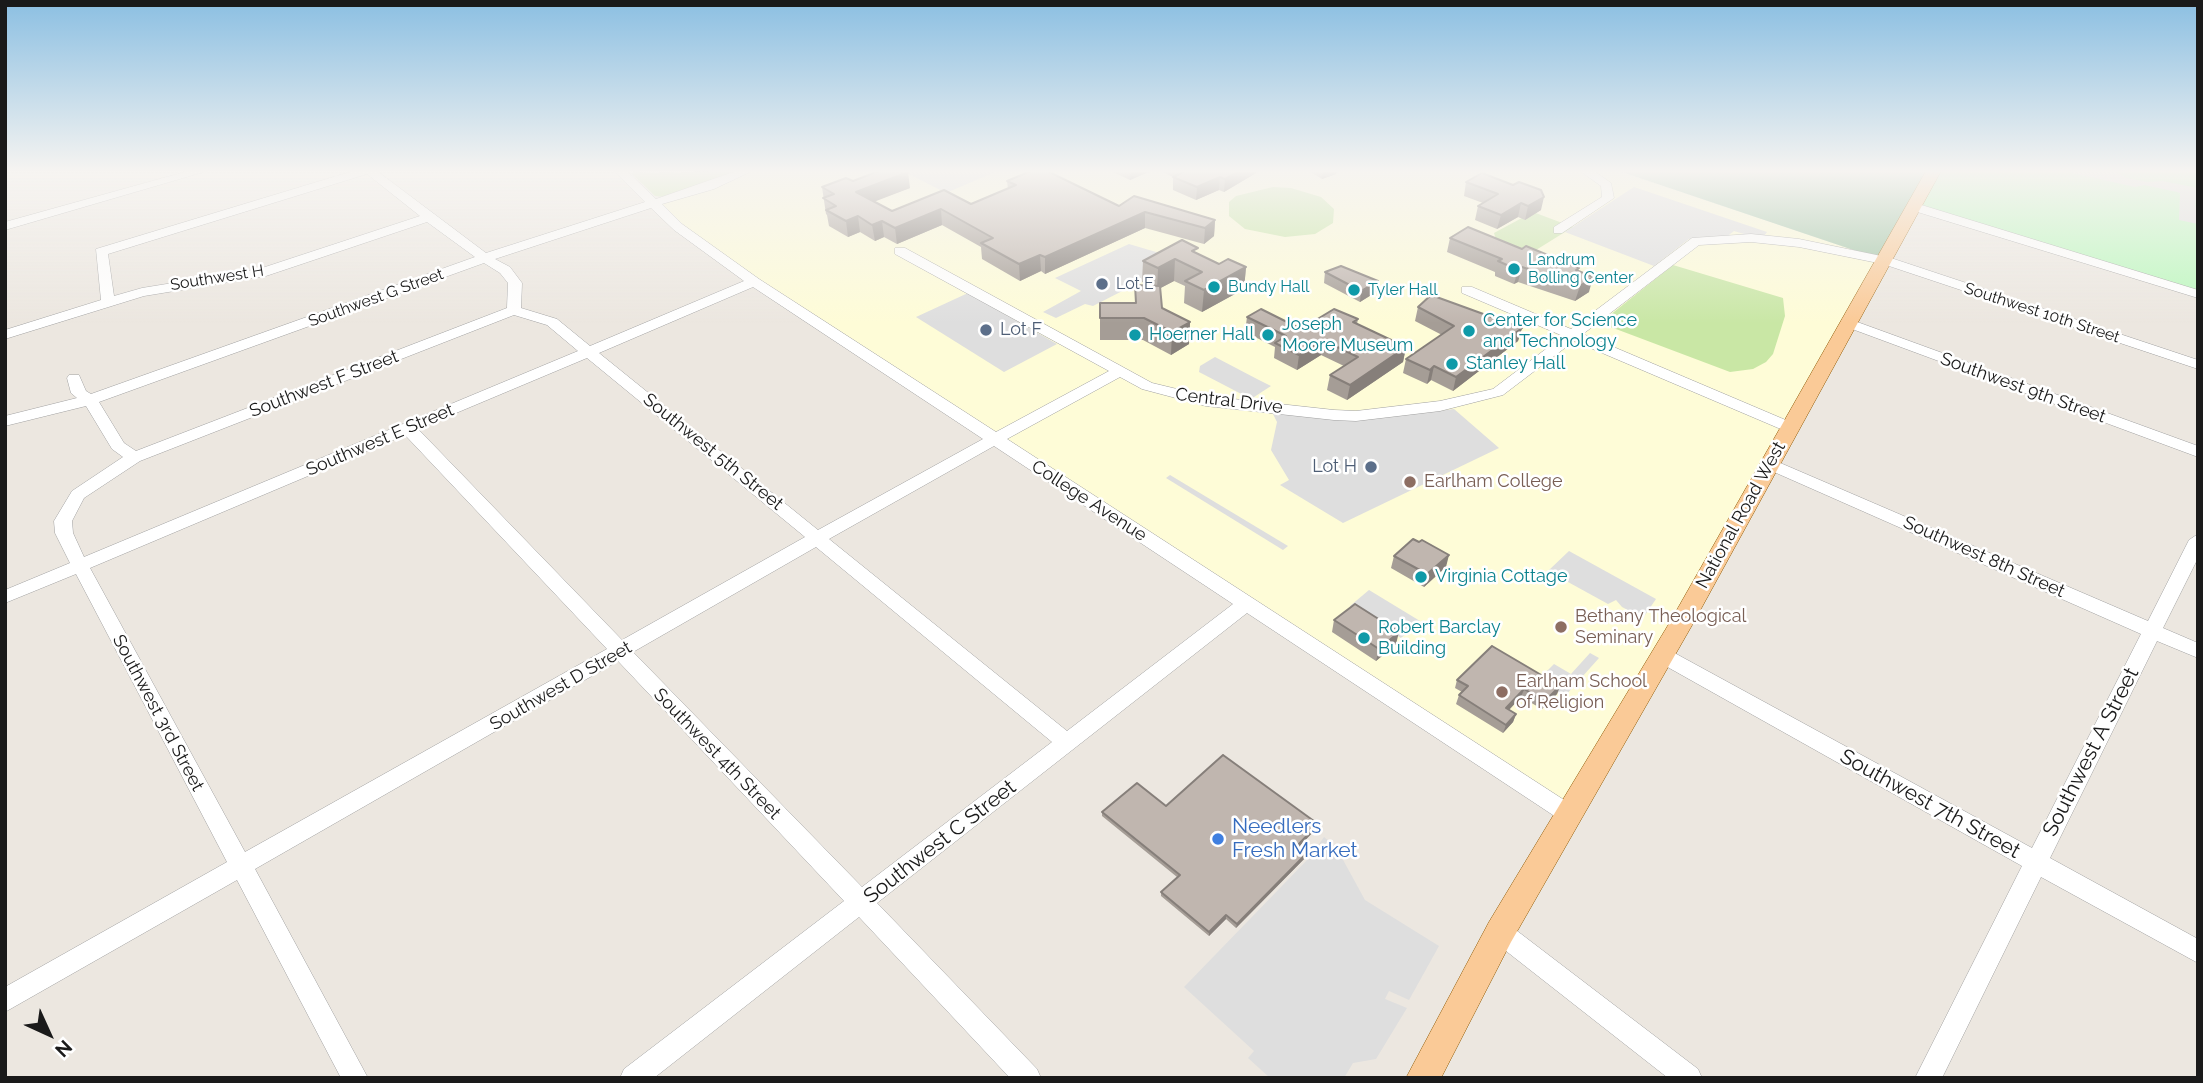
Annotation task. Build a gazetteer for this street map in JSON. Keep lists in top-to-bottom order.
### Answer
{
  "streets": {
    "main road": ["National Road West"],
    "street": [
      "Southwest H",
      "Southwest G Street",
      "Southwest 10th Street",
      "Southwest F Street",
      "Southwest 9th Street",
      "Central Drive",
      "Southwest E Street",
      "Southwest 5th Street",
      "College Avenue",
      "Southwest 8th Street",
      "Southwest D Street",
      "Southwest 3rd Street",
      "Southwest A Street",
      "Southwest 4th Street",
      "Southwest 7th Street",
      "Southwest C Street"
    ]
  },
  "crossings": [
    ["Southwest 10th Street", "Central Drive"],
    ["Southwest 10th Street", "National Road West"],
    ["Southwest F Street", "Southwest 5th Street"],
    ["Southwest F Street", "Southwest 3rd Street"],
    ["Southwest 9th Street", "National Road West"],
    ["Central Drive", "Southwest D Street"],
    ["Southwest E Street", "Southwest 5th Street"],
    ["Southwest E Street", "College Avenue"],
    ["Southwest E Street", "Southwest 3rd Street"],
    ["Southwest E Street", "Southwest 4th Street"],
    ["Southwest 5th Street", "Southwest D Street"],
    ["Southwest 5th Street", "Southwest C Street"],
    ["College Avenue", "National Road West"],
    ["College Avenue", "Southwest D Street"],
    ["College Avenue", "Southwest C Street"],
    ["National Road West", "Southwest 8th Street"],
    ["National Road West", "Southwest 7th Street"],
    ["Southwest 8th Street", "Southwest A Street"],
    ["Southwest D Street", "Southwest 3rd Street"],
    ["Southwest D Street", "Southwest 4th Street"],
    ["Southwest A Street", "Southwest 7th Street"],
    ["Southwest 4th Street", "Southwest C Street"]
  ],
  "places": [
    "Landrum Bolling Center",
    "Lot E",
    "Bundy Hall",
    "Tyler Hall",
    "Lot F",
    "Center for Science and Technology",
    "Hoerner Hall",
    "Joseph Moore Museum",
    "Stanley Hall",
    "Lot H",
    "Earlham College",
    "Virginia Cottage",
    "Bethany Theological Seminary",
    "Robert Barclay Building",
    "Earlham School of Religion",
    "Needlers Fresh Market"
  ],
  "north": "bottom right"
}
